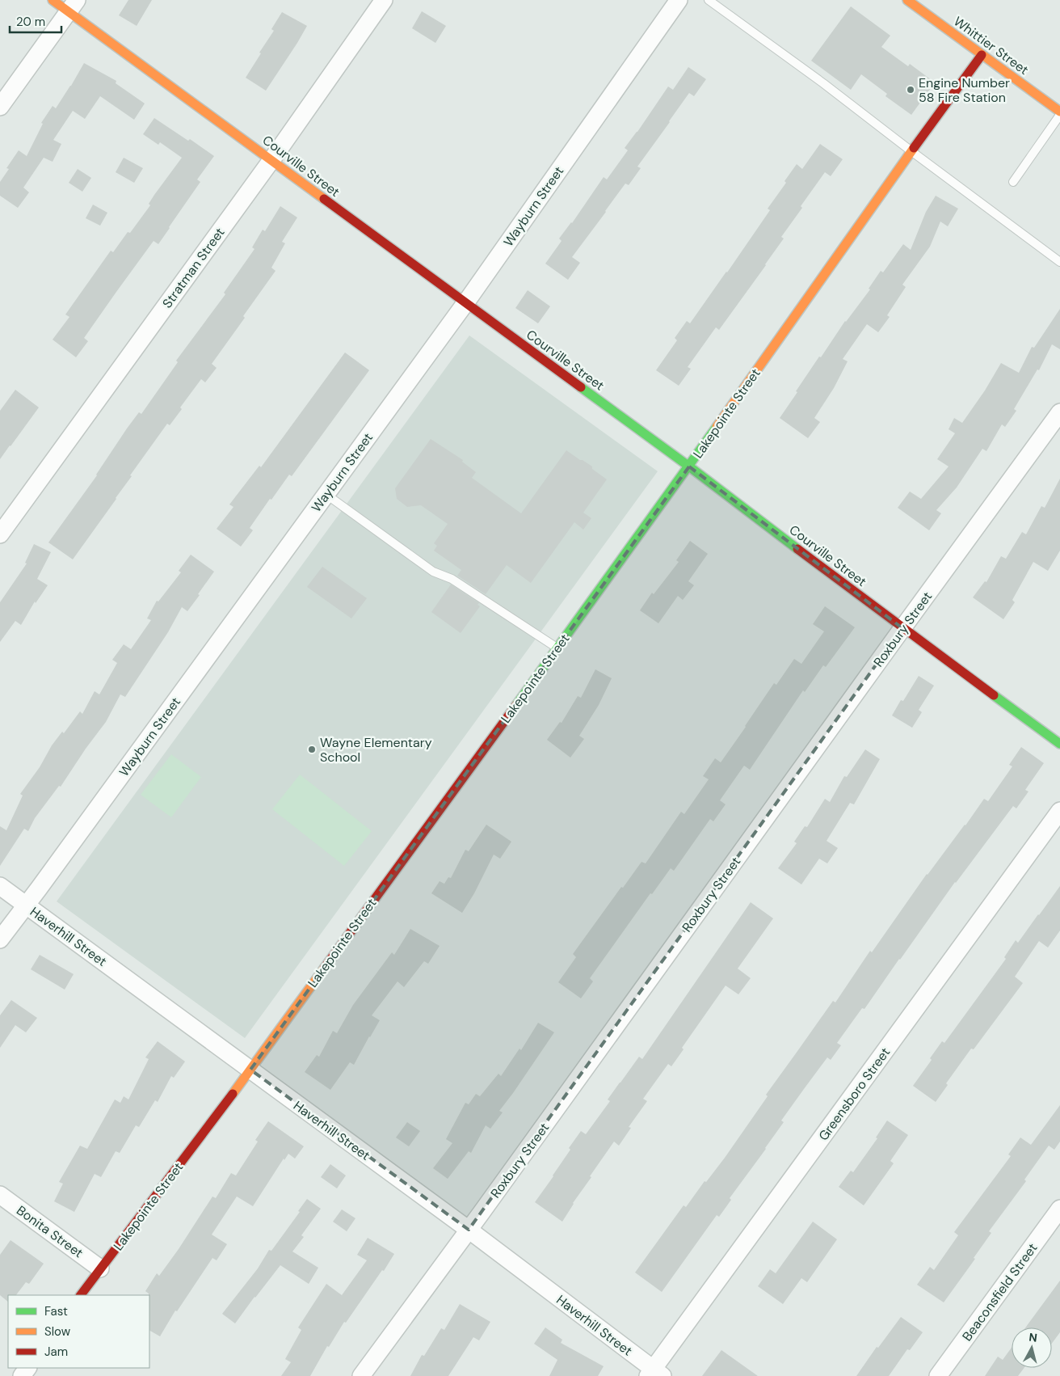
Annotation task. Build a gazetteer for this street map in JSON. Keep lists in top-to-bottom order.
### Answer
{
  "streets": {
    "street": [
      "Whittier Street",
      "Courville Street",
      "Wayburn Street",
      "Stratman Street",
      "Lakepointe Street",
      "Roxbury Street",
      "Haverhill Street",
      "Greensboro Street",
      "Bonita Street",
      "Beaconsfield Street"
    ]
  },
  "crossings": [
    ["Whittier Street", "Lakepointe Street"],
    ["Courville Street", "Wayburn Street"],
    ["Courville Street", "Stratman Street"],
    ["Courville Street", "Lakepointe Street"],
    ["Courville Street", "Roxbury Street"],
    ["Wayburn Street", "Haverhill Street"],
    ["Lakepointe Street", "Haverhill Street"],
    ["Lakepointe Street", "Bonita Street"],
    ["Roxbury Street", "Haverhill Street"],
    ["Haverhill Street", "Greensboro Street"]
  ],
  "places": ["Engine Number 58 Fire Station", "Wayne Elementary School"],
  "legend": ["Fast", "Slow", "Jam"],
  "scale_bar": "20 m",
  "north": "top"
}
